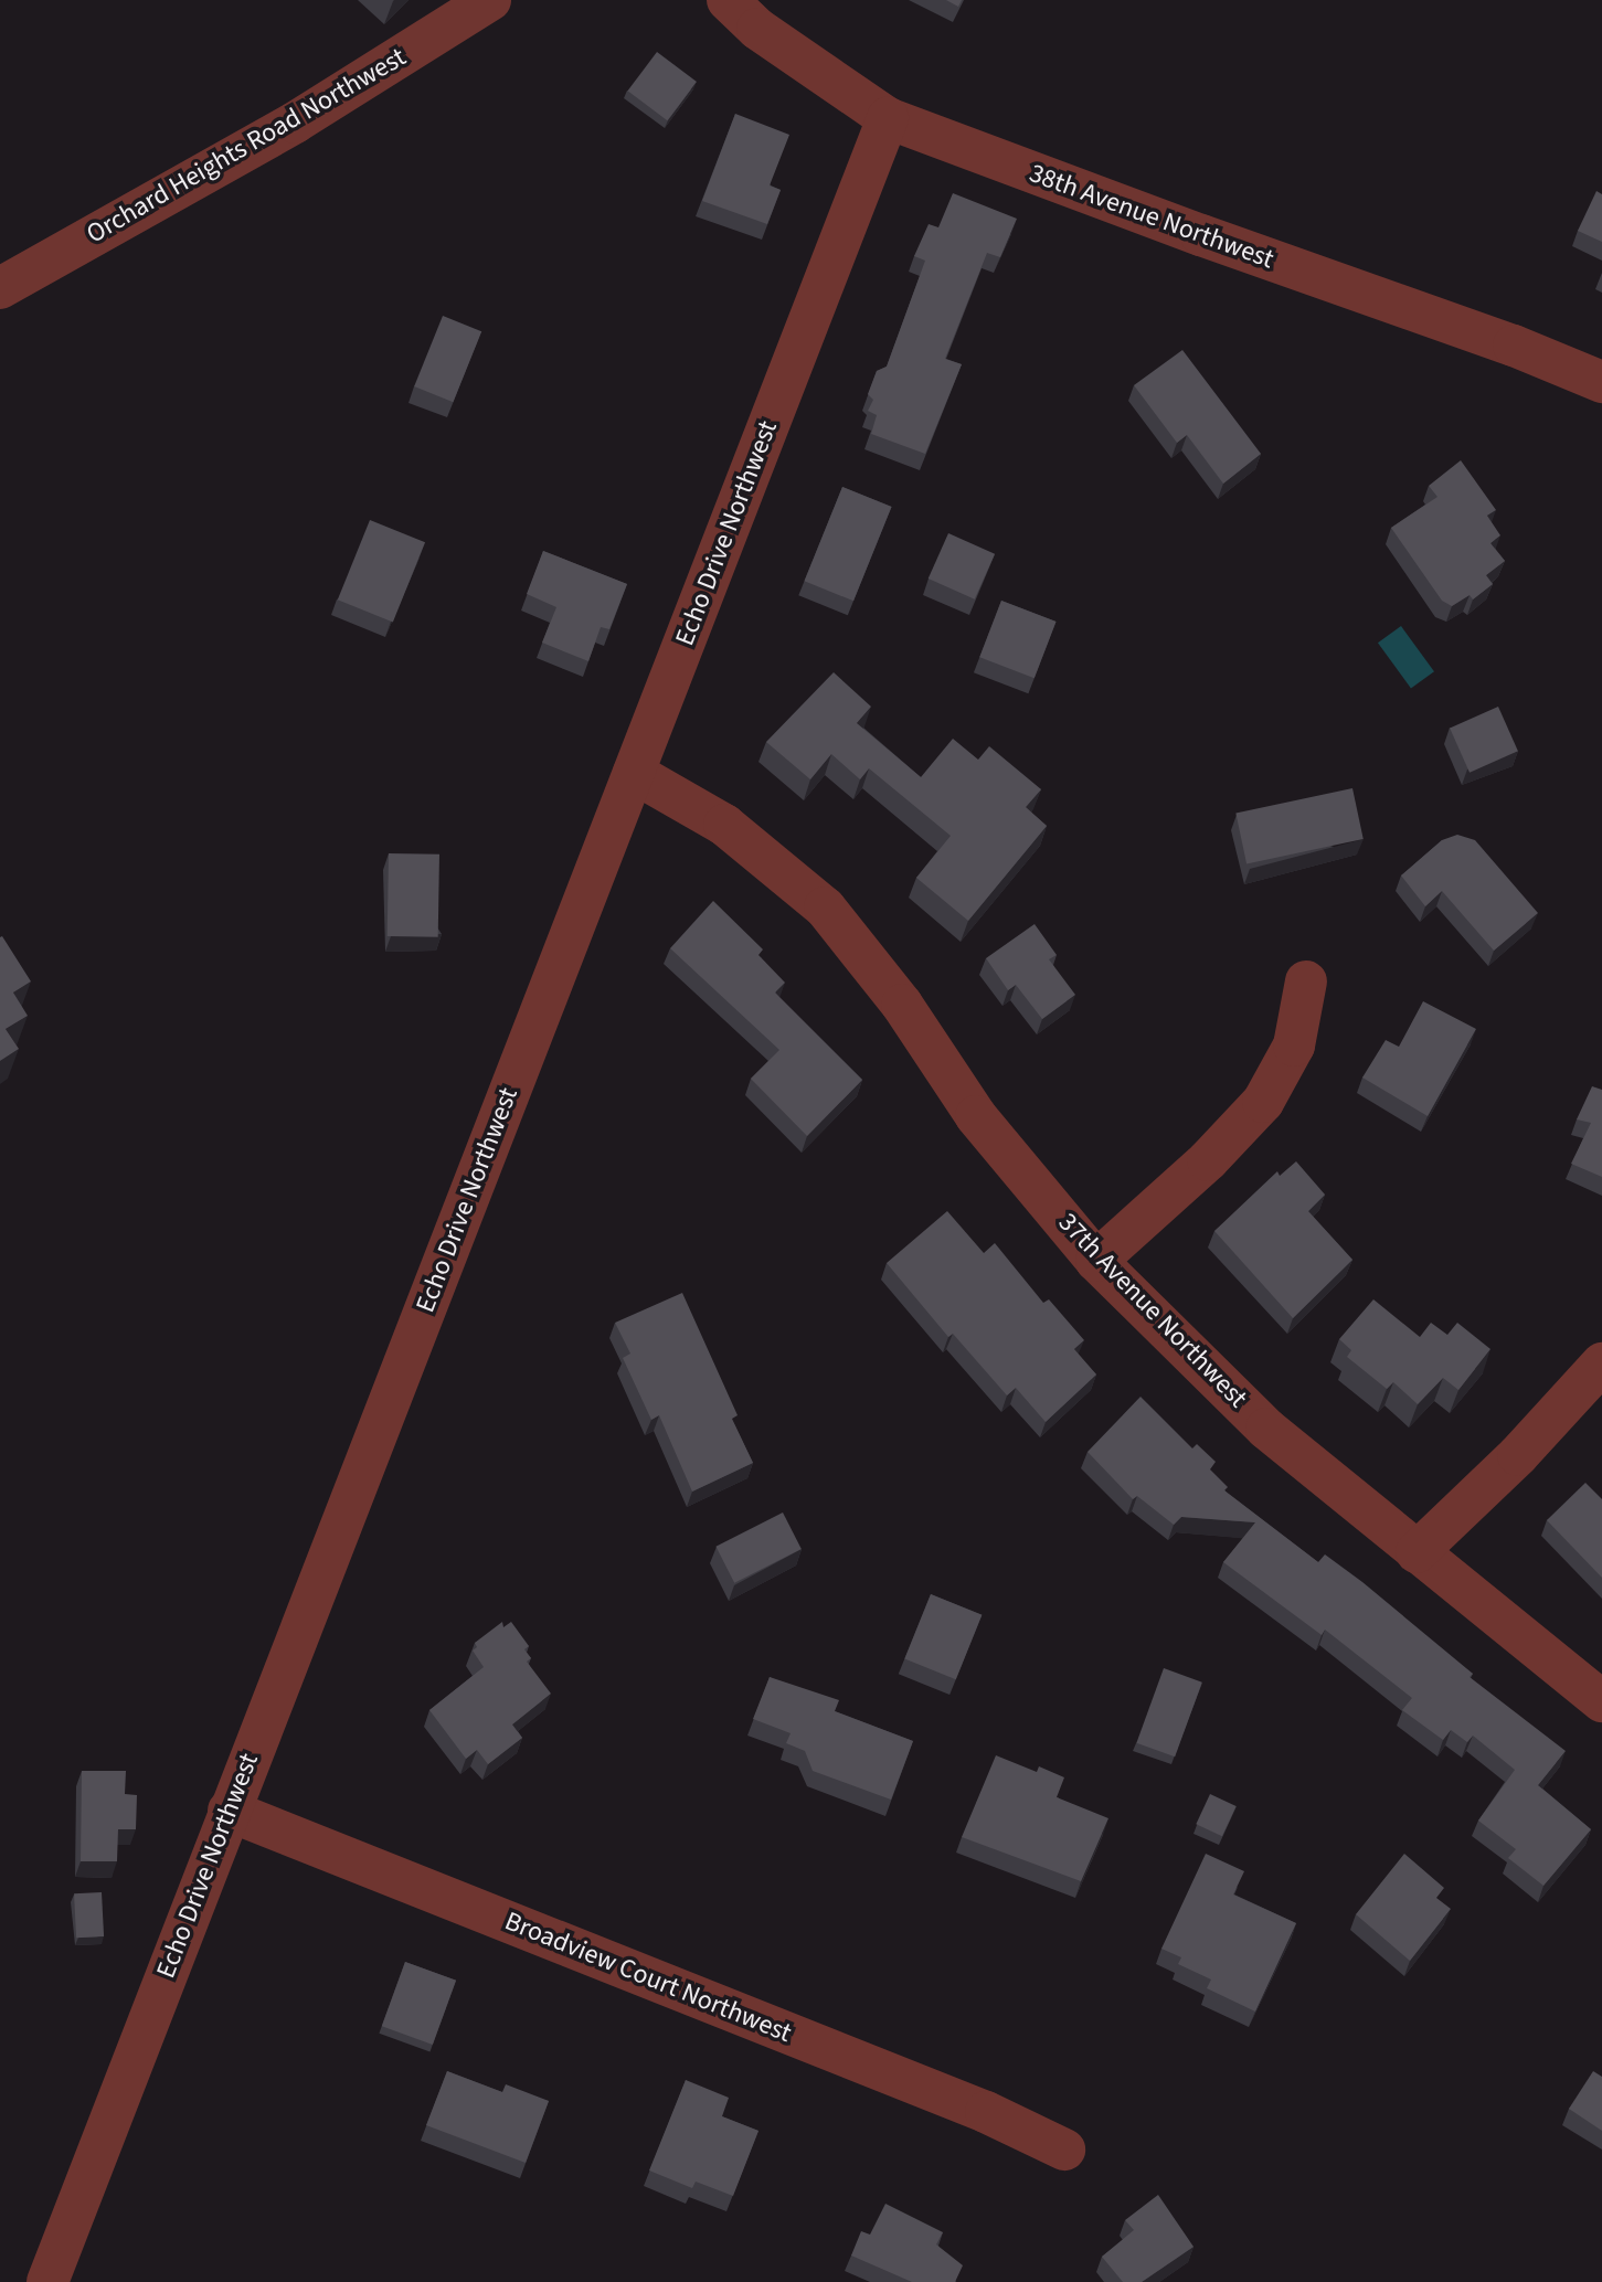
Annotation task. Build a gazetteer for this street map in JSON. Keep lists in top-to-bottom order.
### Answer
{
  "streets": {
    "street": [
      "Orchard Heights Road Northwest",
      "38th Avenue Northwest",
      "Echo Drive Northwest",
      "37th Avenue Northwest",
      "Broadview Court Northwest"
    ]
  },
  "crossings": [
    ["38th Avenue Northwest", "Echo Drive Northwest"],
    ["Echo Drive Northwest", "37th Avenue Northwest"],
    ["Echo Drive Northwest", "Broadview Court Northwest"]
  ]
}
